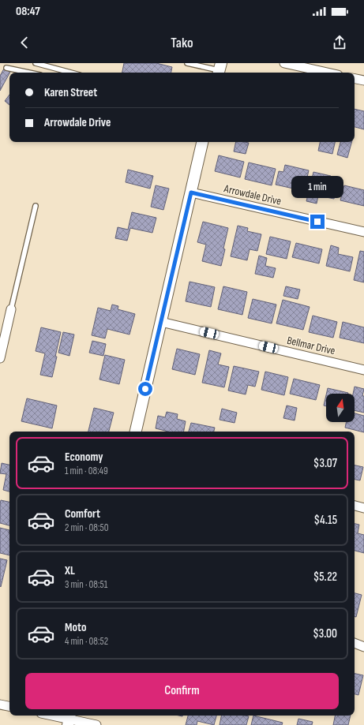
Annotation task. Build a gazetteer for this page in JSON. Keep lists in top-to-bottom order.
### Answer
{
  "streets": {
    "street": ["Arrowdale Drive", "Bellmar Drive"]
  },
  "north": "top",
  "page": {
    "status": "08:47",
    "header": "Tako",
    "banner": ["Karen Street", "Arrowdale Drive"],
    "bubble": "1 min",
    "list": [
      {
        "name": "Economy",
        "note": "1 min · 08:49",
        "value": "$3.07"
      },
      {
        "name": "Comfort",
        "note": "2 min · 08:50",
        "value": "$4.15"
      },
      {
        "name": "XL",
        "note": "3 min · 08:51",
        "value": "$5.22"
      },
      {
        "name": "Moto",
        "note": "4 min · 08:52",
        "value": "$3.00"
      }
    ],
    "buttons": "Confirm"
  }
}
